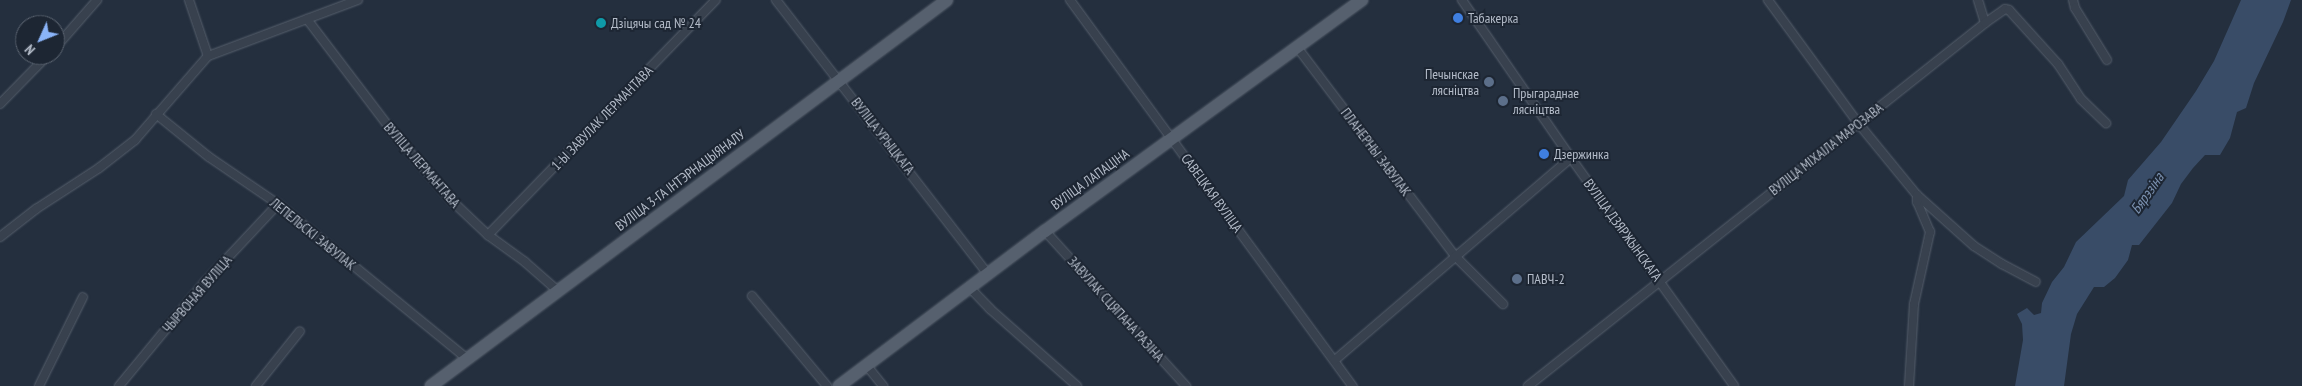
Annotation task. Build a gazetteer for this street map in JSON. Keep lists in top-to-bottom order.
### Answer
{
  "streets": {
    "main road": ["ВУЛІЦА ЛАПАЦІНА", "ВУЛІЦА 3-ГА ІНТЭРНАЦЫЯНАЛУ"],
    "street": [
      "1-Ы ЗАВУЛАК ЛЕРМАНТАВА",
      "ВУЛІЦА УРЫЦКАГА",
      "ВУЛІЦА МІХАІЛА МАРОЗАВА",
      "ПЛАНЕРНЫ ЗАВУЛАК",
      "ВУЛІЦА ЛЕРМАНТАВА",
      "САВЕЦКАЯ ВУЛІЦА",
      "ВУЛІЦА ДЗЯРЖЫНСКАГА",
      "ЛЕПЕЛЬСКІ ЗАВУЛАК",
      "ЧЫРВОНАЯ ВУЛІЦА",
      "ЗАВУЛАК СЦЯПАНА РАЗІНА"
    ]
  },
  "crossings": [
    ["1-Ы ЗАВУЛАК ЛЕРМАНТАВА", "ВУЛІЦА ЛЕРМАНТАВА"],
    ["ВУЛІЦА УРЫЦКАГА", "ВУЛІЦА ЛАПАЦІНА"],
    ["ВУЛІЦА УРЫЦКАГА", "ВУЛІЦА 3-ГА ІНТЭРНАЦЫЯНАЛУ"],
    ["ВУЛІЦА МІХАІЛА МАРОЗАВА", "ВУЛІЦА ДЗЯРЖЫНСКАГА"],
    ["ПЛАНЕРНЫ ЗАВУЛАК", "ВУЛІЦА ЛАПАЦІНА"],
    ["ВУЛІЦА ЛЕРМАНТАВА", "ВУЛІЦА 3-ГА ІНТЭРНАЦЫЯНАЛУ"],
    ["ВУЛІЦА ЛАПАЦІНА", "САВЕЦКАЯ ВУЛІЦА"],
    ["ВУЛІЦА ЛАПАЦІНА", "ЗАВУЛАК СЦЯПАНА РАЗІНА"],
    ["ВУЛІЦА 3-ГА ІНТЭРНАЦЫЯНАЛУ", "ЛЕПЕЛЬСКІ ЗАВУЛАК"],
    ["ЛЕПЕЛЬСКІ ЗАВУЛАК", "ЧЫРВОНАЯ ВУЛІЦА"]
  ],
  "water": ["Бярэзіна"],
  "places": [
    "Табакерка",
    "Дзіцячы сад № 24",
    "Печынскае лясніцтва",
    "Прыгараднае лясніцтва",
    "Дзержинка",
    "ПАВЧ-2"
  ],
  "north": "bottom left"
}
